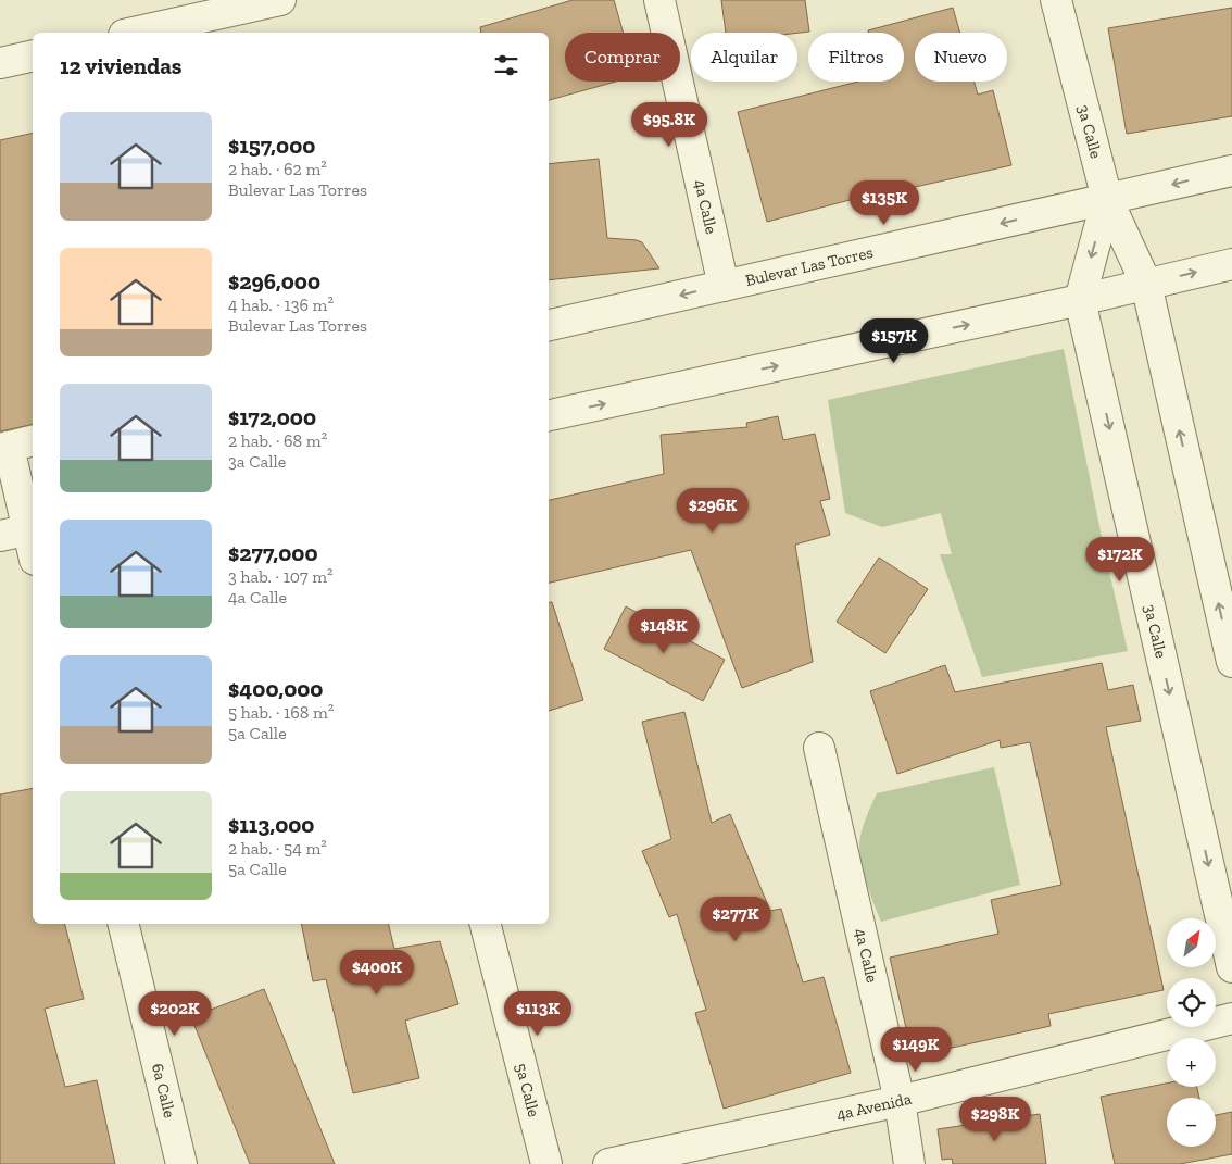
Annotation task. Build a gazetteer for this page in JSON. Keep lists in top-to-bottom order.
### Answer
{
  "streets": {
    "street": [
      "3a Calle",
      "4a Calle",
      "Bulevar Las Torres",
      "6a Calle",
      "5a Calle",
      "4a Avenida"
    ]
  },
  "crossings": [
    ["3a Calle", "Bulevar Las Torres"],
    ["4a Calle", "Bulevar Las Torres"],
    ["4a Calle", "4a Avenida"]
  ],
  "north": "top right",
  "page": {
    "chip": [
      "Comprar",
      "Alquilar",
      "Filtros",
      "Nuevo"
    ],
    "heading": "12 viviendas",
    "list": [
      {
        "name": "$157,000",
        "note": "2 hab. · 62 m² · Bulevar Las Torres"
      },
      {
        "name": "$296,000",
        "note": "4 hab. · 136 m² · Bulevar Las Torres"
      },
      {
        "name": "$172,000",
        "note": "2 hab. · 68 m² · 3a Calle"
      },
      {
        "name": "$277,000",
        "note": "3 hab. · 107 m² · 4a Calle"
      },
      {
        "name": "$400,000",
        "note": "5 hab. · 168 m² · 5a Calle"
      },
      {
        "name": "$113,000",
        "note": "2 hab. · 54 m² · 5a Calle"
      }
    ],
    "price": [
      "$95.8K",
      "$135K",
      "$157K",
      "$296K",
      "$172K",
      "$148K",
      "$277K",
      "$400K",
      "$202K",
      "$113K",
      "$149K",
      "$298K"
    ],
    "map_buttons": ["+", "−"]
  }
}
